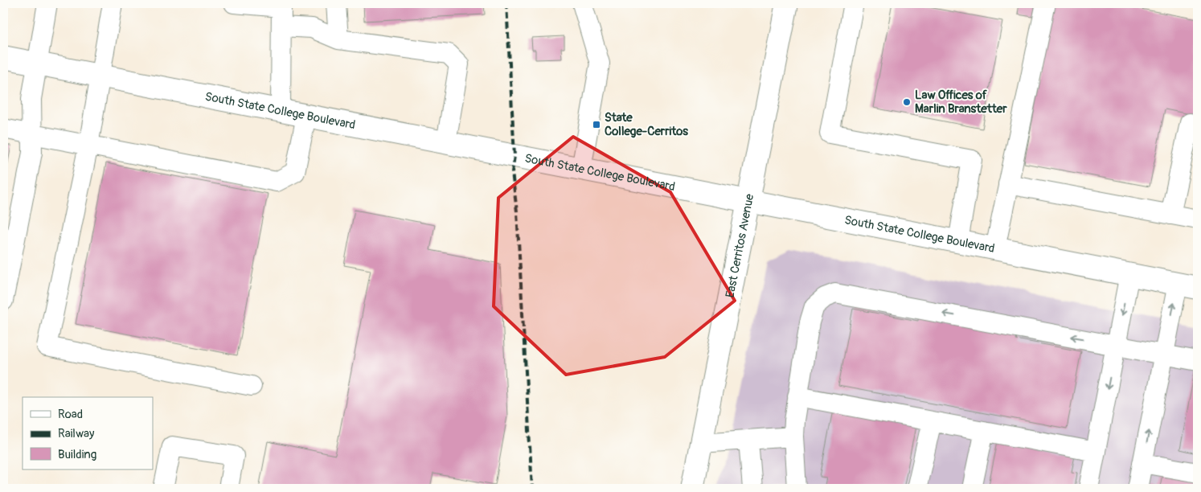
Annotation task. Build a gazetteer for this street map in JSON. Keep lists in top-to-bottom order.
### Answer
{
  "streets": {
    "main road": ["South State College Boulevard", "East Cerritos Avenue"]
  },
  "crossings": [
    ["South State College Boulevard", "East Cerritos Avenue"]
  ],
  "places": {
    "other": ["Law Offices of Marlin Branstetter"],
    "transit": ["State College-Cerritos"]
  },
  "legend": ["Road", "Railway", "Building"]
}
